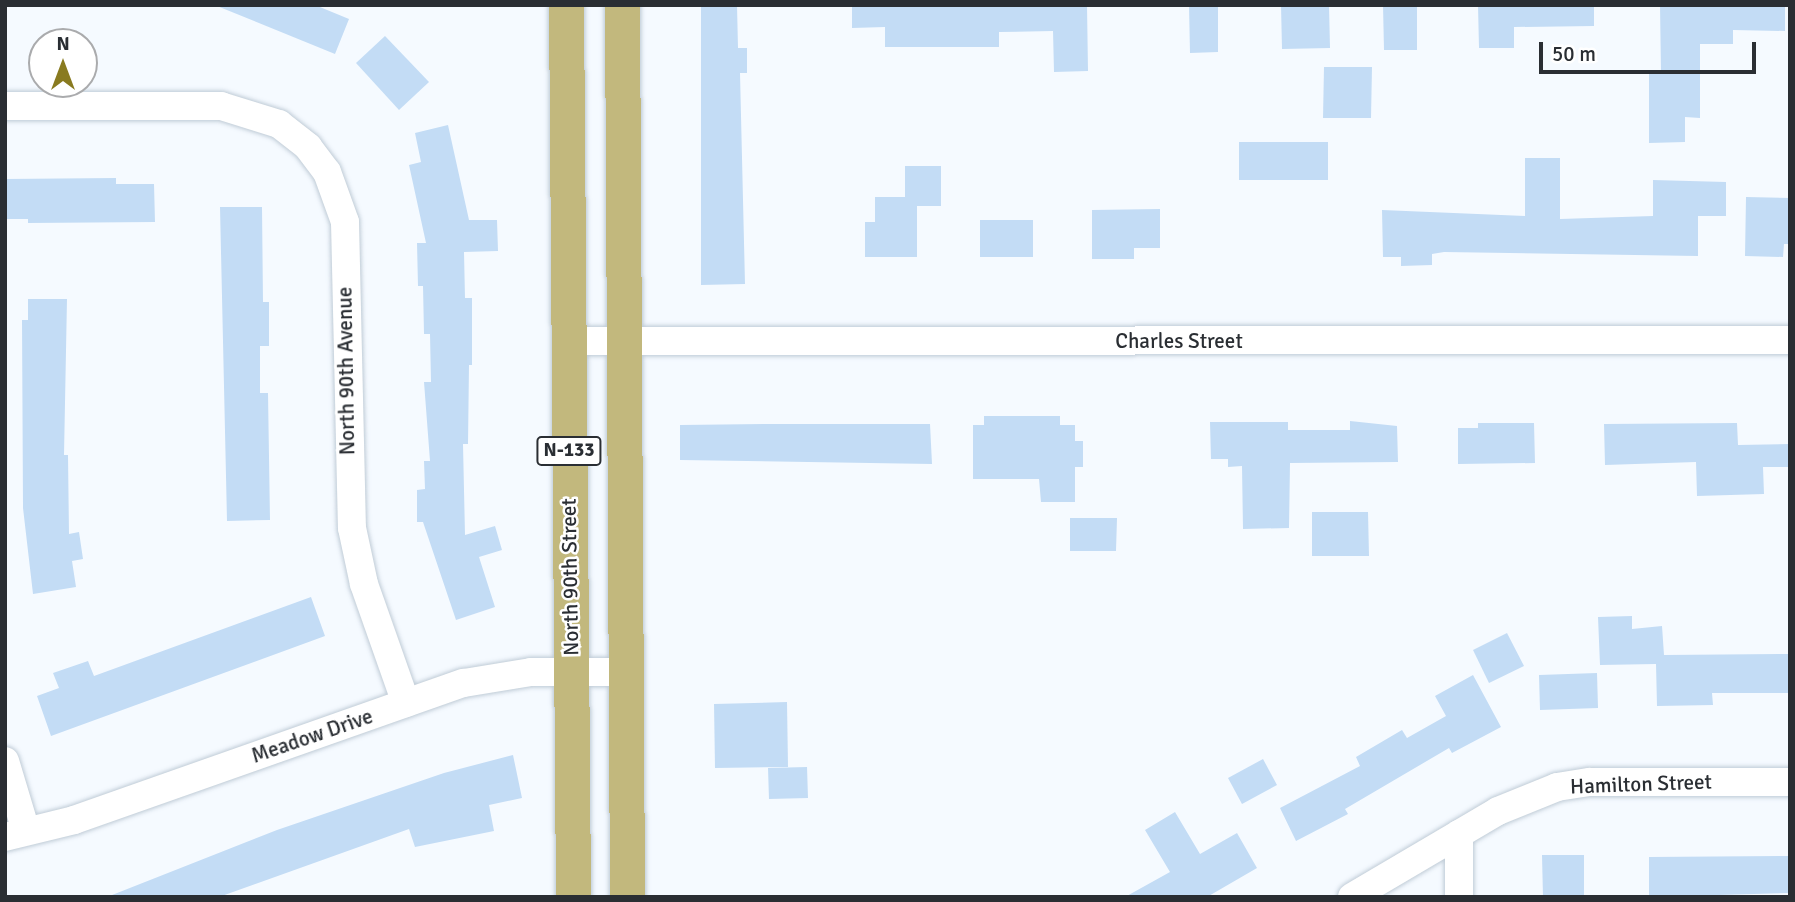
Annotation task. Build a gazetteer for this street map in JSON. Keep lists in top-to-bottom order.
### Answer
{
  "streets": {
    "main road": ["N-133", "North 90th Street"],
    "street": [
      "Charles Street",
      "North 90th Avenue",
      "Meadow Drive",
      "Hamilton Street"
    ]
  },
  "crossings": [
    ["Charles Street", "N-133"],
    ["Charles Street", "North 90th Street"],
    ["North 90th Avenue", "Meadow Drive"],
    ["N-133", "Meadow Drive"],
    ["North 90th Street", "Meadow Drive"]
  ],
  "scale_bar": "50 m",
  "north": "top"
}
